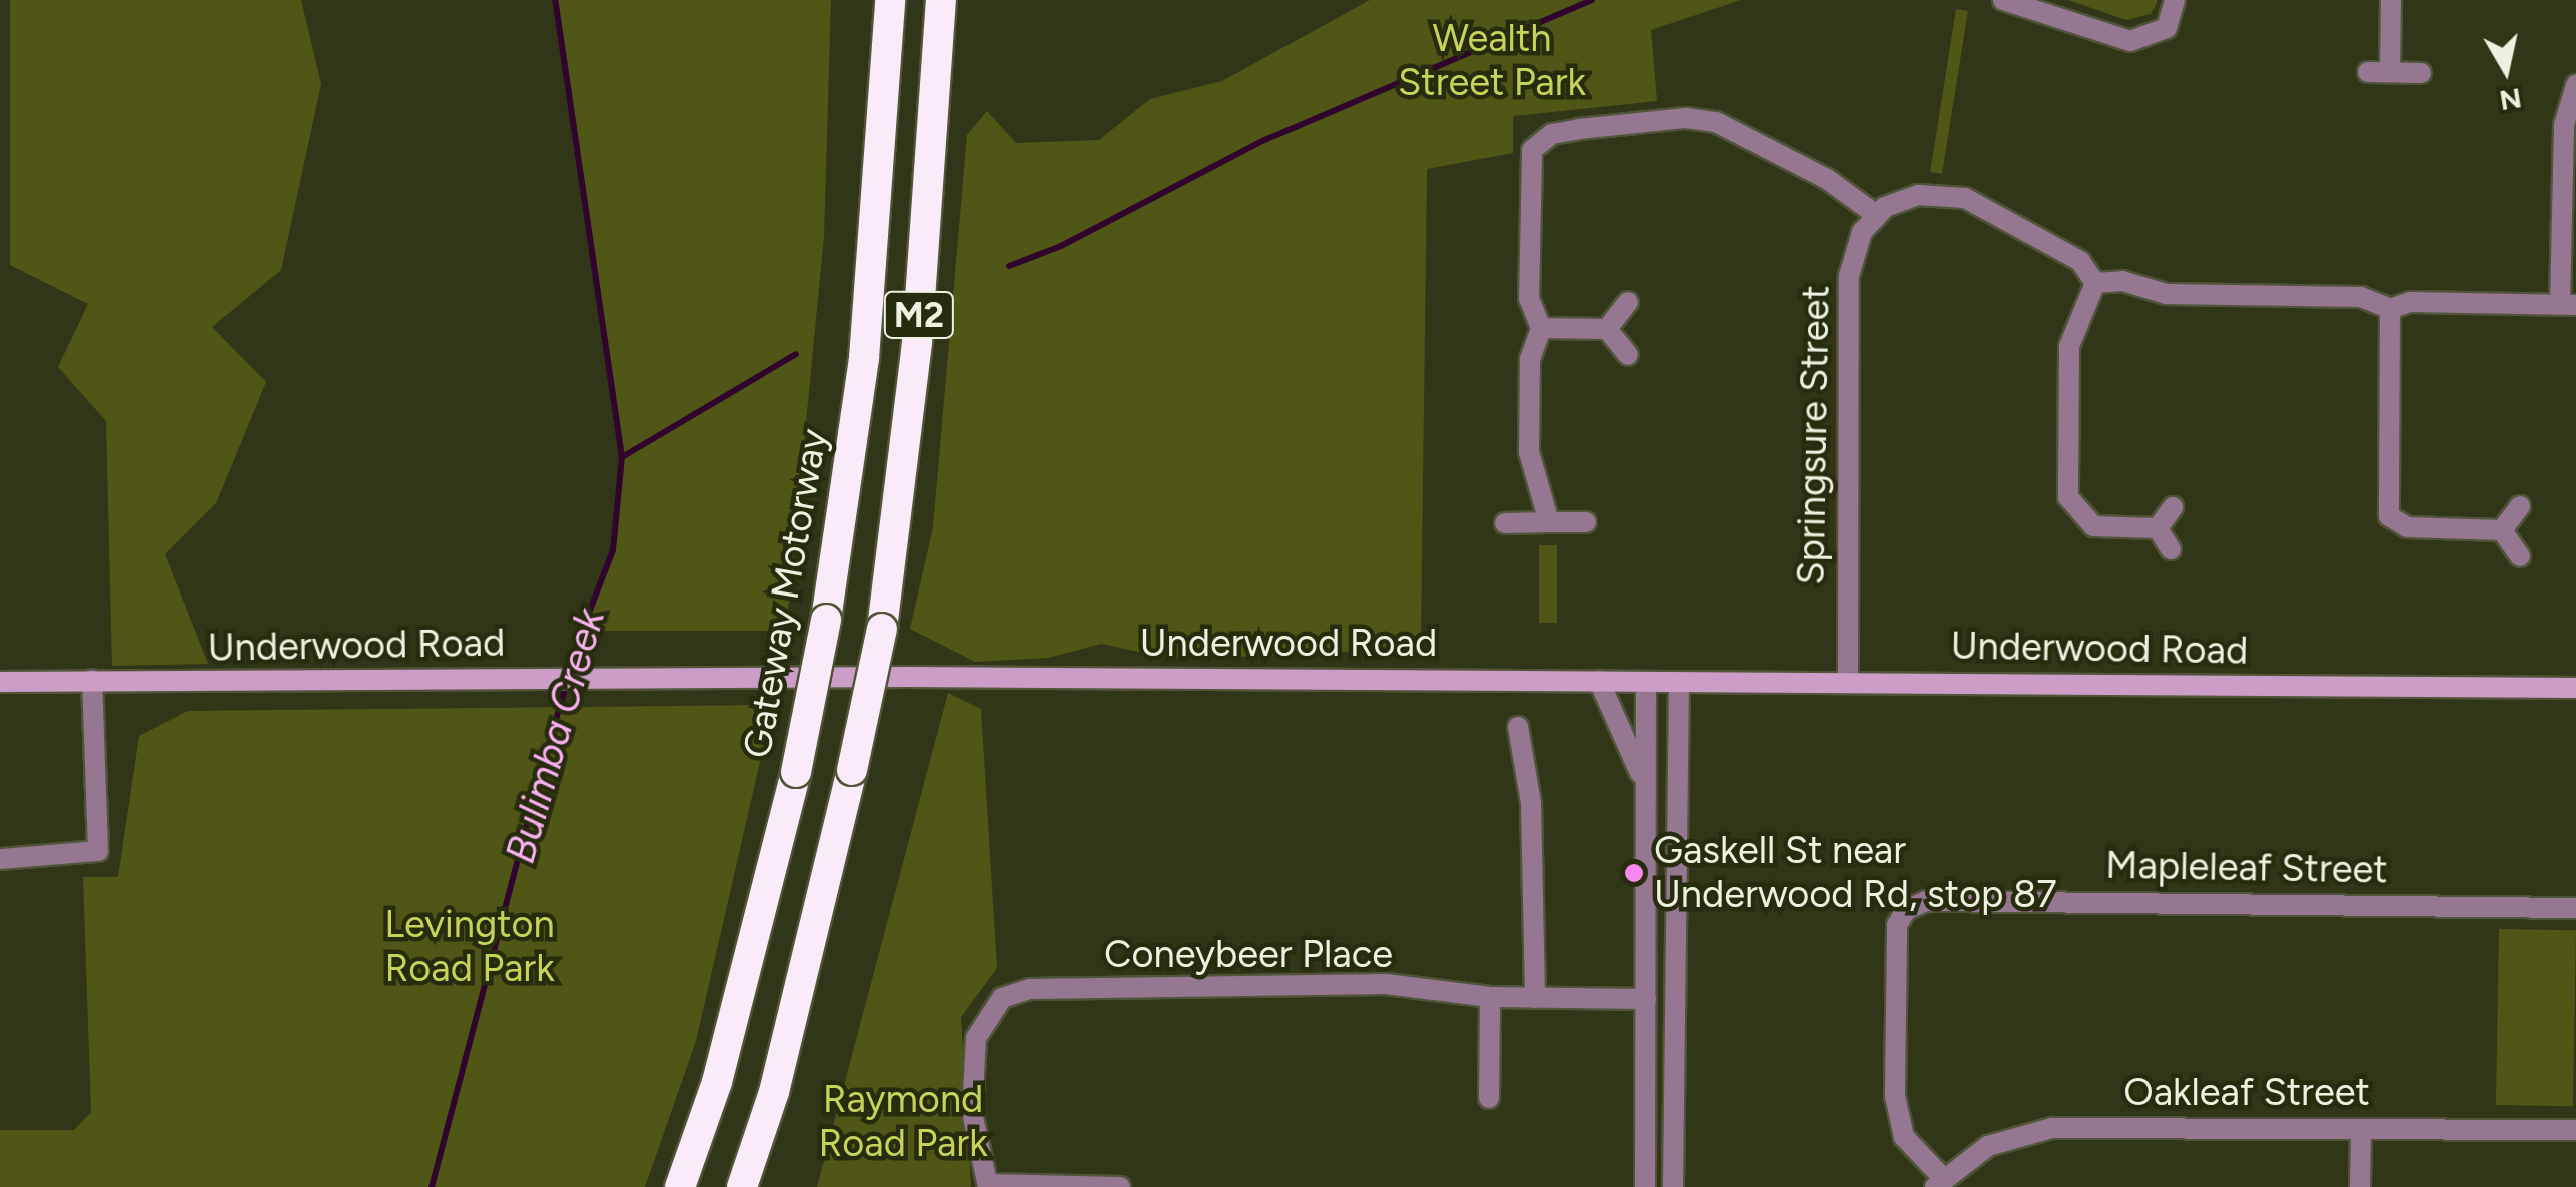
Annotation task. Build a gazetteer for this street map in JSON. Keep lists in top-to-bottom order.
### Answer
{
  "streets": {
    "highway": ["M2", "Gateway Motorway"],
    "main road": ["Underwood Road"],
    "street": [
      "Springsure Street",
      "Mapleleaf Street",
      "Coneybeer Place",
      "Oakleaf Street"
    ]
  },
  "crossings": [
    ["Springsure Street", "Underwood Road"],
    ["Mapleleaf Street", "Oakleaf Street"]
  ],
  "water": ["Bulimba Creek"],
  "parks": ["Wealth Street Park", "Levington Road Park", "Raymond Road Park"],
  "places": ["Gaskell St near Underwood Rd, stop 87"],
  "north": "bottom"
}
